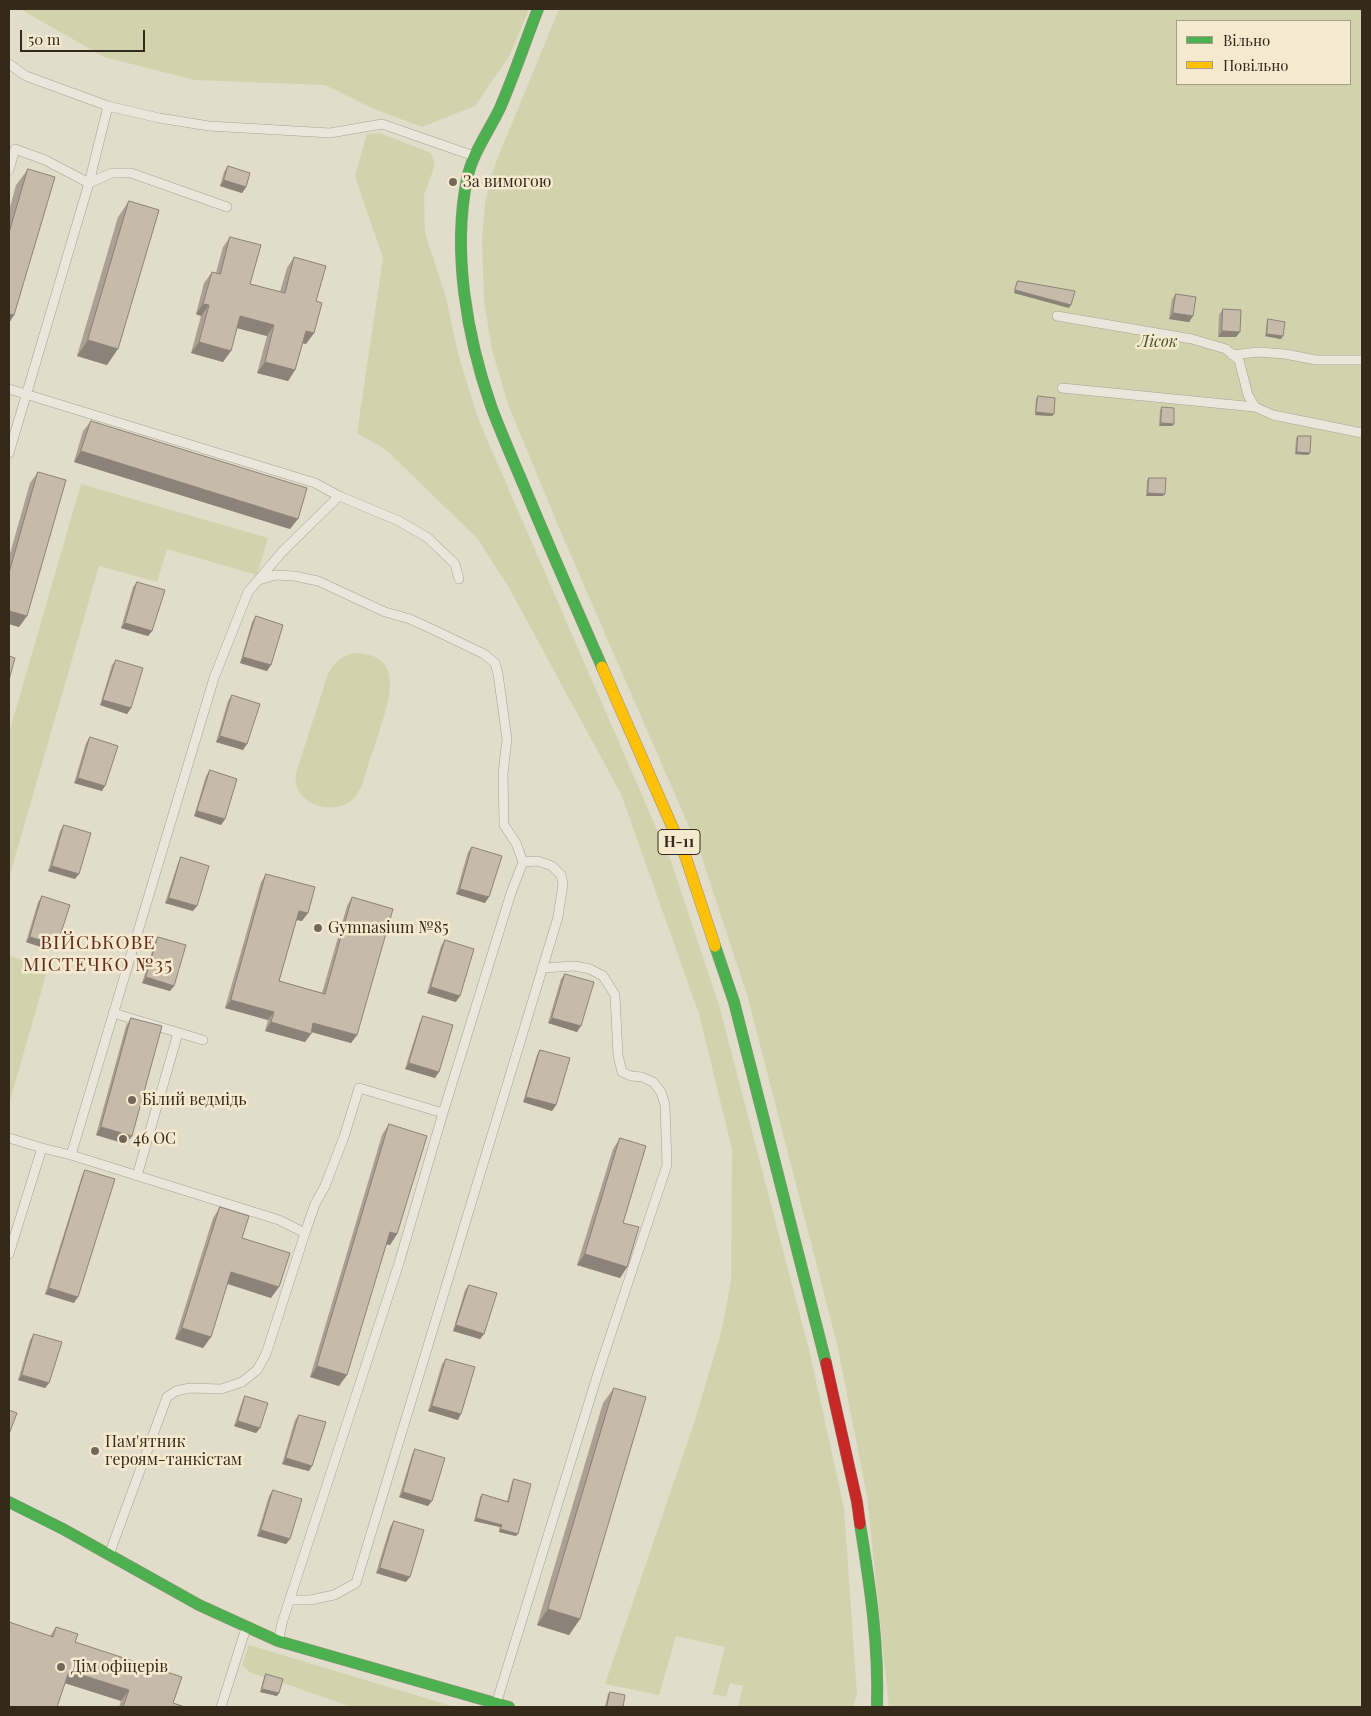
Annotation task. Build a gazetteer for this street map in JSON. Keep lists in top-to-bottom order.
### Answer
{
  "streets": {
    "main road": ["Н-11"]
  },
  "districts": ["ВІЙСЬКОВЕ МІСТЕЧКО №35"],
  "parks": ["Лісок"],
  "places": [
    "За вимогою",
    "Gymnasium №85",
    "Білий ведмідь",
    "46 ОС",
    "Пам'ятник героям-танкістам",
    "Дім офіцерів"
  ],
  "legend": ["Вільно", "Повільно"],
  "scale_bar": "50 m"
}
